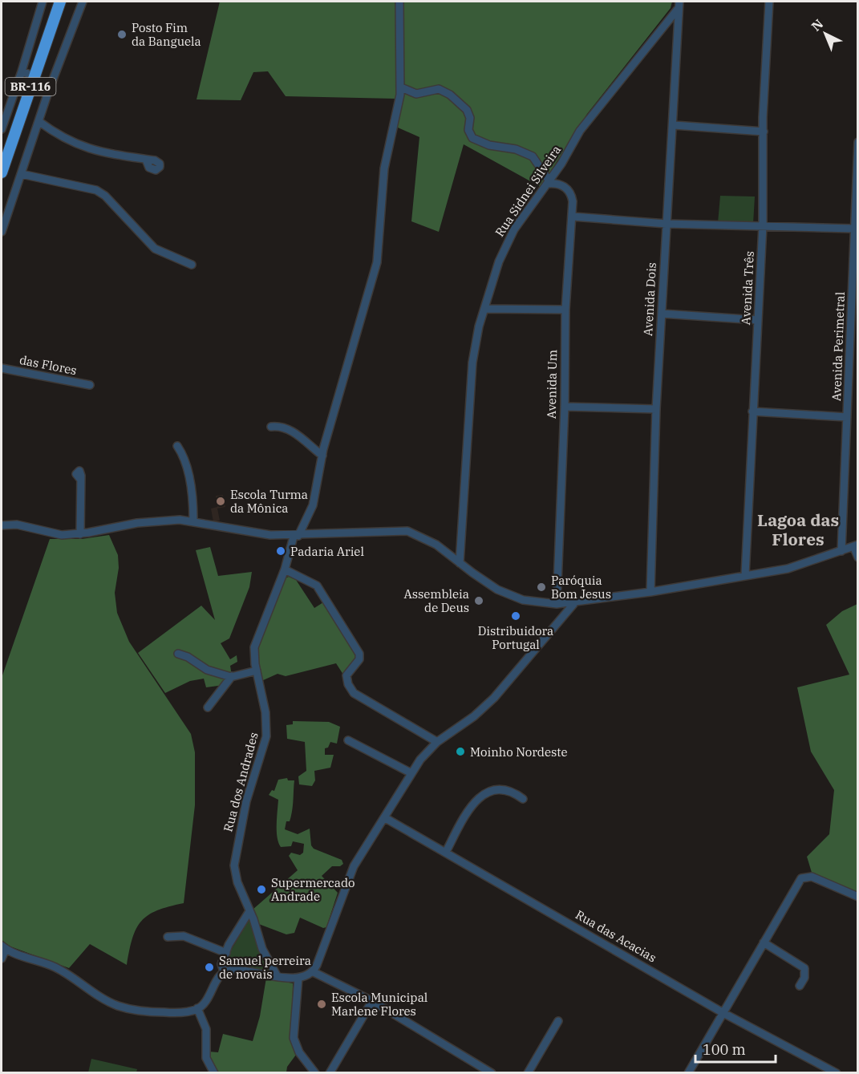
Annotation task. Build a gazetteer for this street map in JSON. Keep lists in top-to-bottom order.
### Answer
{
  "streets": {
    "highway": ["BR-116"],
    "street": [
      "Rua Sidnei Silveira",
      "Avenida Três",
      "Avenida Dois",
      "Avenida Perimetral",
      "das Flores",
      "Avenida Um",
      "Rua dos Andrades",
      "Rua das Acacias"
    ]
  },
  "crossings": [
    ["Rua Sidnei Silveira", "Avenida Dois"],
    ["Rua Sidnei Silveira", "Avenida Um"]
  ],
  "districts": ["Lagoa das Flores"],
  "places": [
    "Posto Fim da Banguela",
    "Escola Turma da Mônica",
    "Padaria Ariel",
    "Paróquia Bom Jesus",
    "Assembleia de Deus",
    "Distribuidora Portugal",
    "Moinho Nordeste",
    "Supermercado Andrade",
    "Samuel perreira de novais",
    "Escola Municipal Marlene Flores"
  ],
  "scale_bar": "100 m",
  "north": "top left"
}
